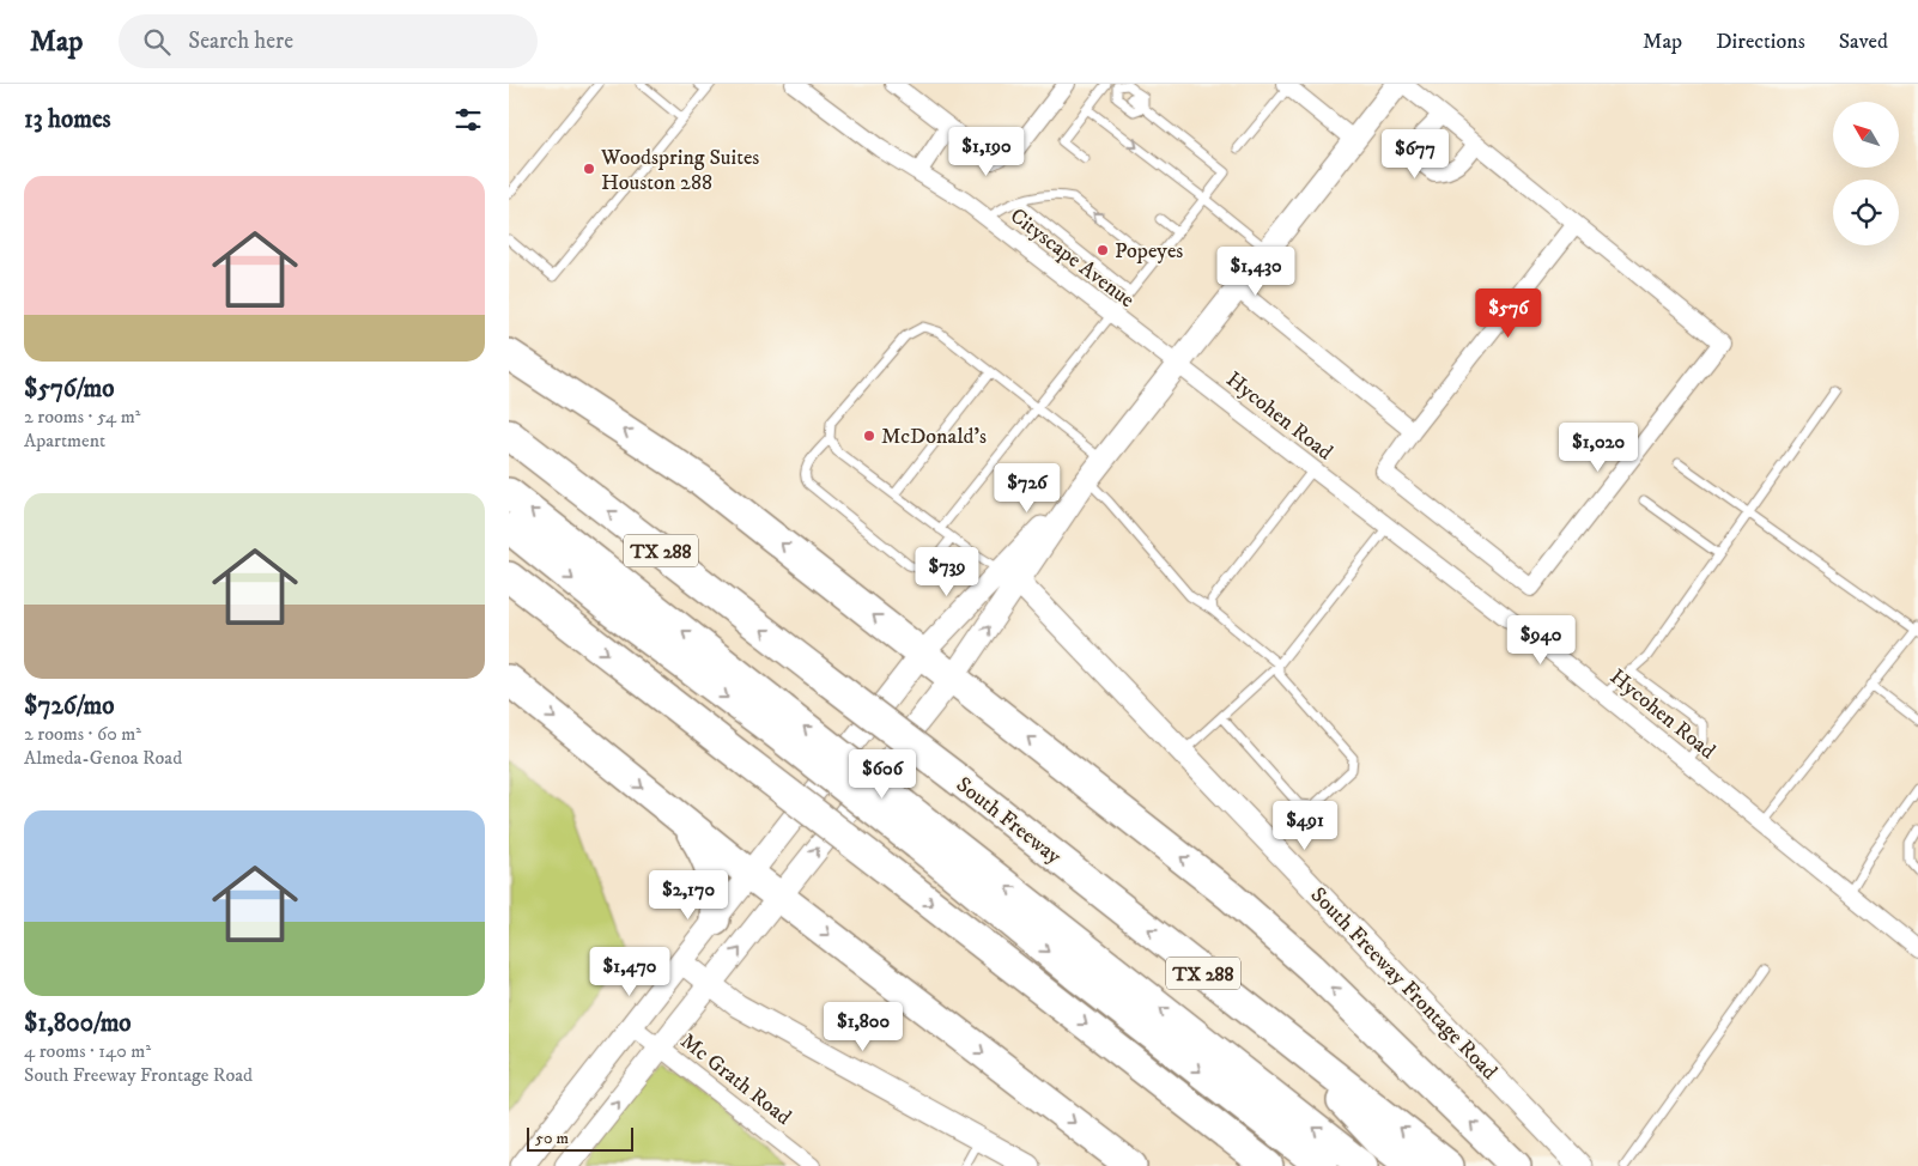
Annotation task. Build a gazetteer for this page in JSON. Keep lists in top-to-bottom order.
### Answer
{
  "streets": {
    "highway": ["TX 288", "South Freeway"],
    "main road": ["South Freeway Frontage Road"],
    "street": ["Cityscape Avenue", "Hycohen Road", "Mc Grath Road"]
  },
  "crossings": [
    ["Cityscape Avenue", "Hycohen Road"]
  ],
  "places": ["Woodspring Suites Houston 288", "Popeyes", "McDonald's"],
  "scale_bar": "50 m",
  "north": "top left",
  "page": {
    "header": "Map",
    "search": "Search here",
    "nav": ["Map", "Directions", "Saved"],
    "heading": "13 homes",
    "price": [
      "$1,190",
      "$677",
      "$1,430",
      "$576",
      "$1,020",
      "$726",
      "$739",
      "$940",
      "$606",
      "$491",
      "$2,170",
      "$1,470",
      "$1,800"
    ],
    "list": [
      {
        "name": "$576/mo",
        "note": "2 rooms · 54 m² · Apartment"
      },
      {
        "name": "$726/mo",
        "note": "2 rooms · 60 m² · Almeda-Genoa Road"
      },
      {
        "name": "$1,800/mo",
        "note": "4 rooms · 140 m² · South Freeway Frontage Road"
      }
    ],
    "scale": "50 m"
  }
}
